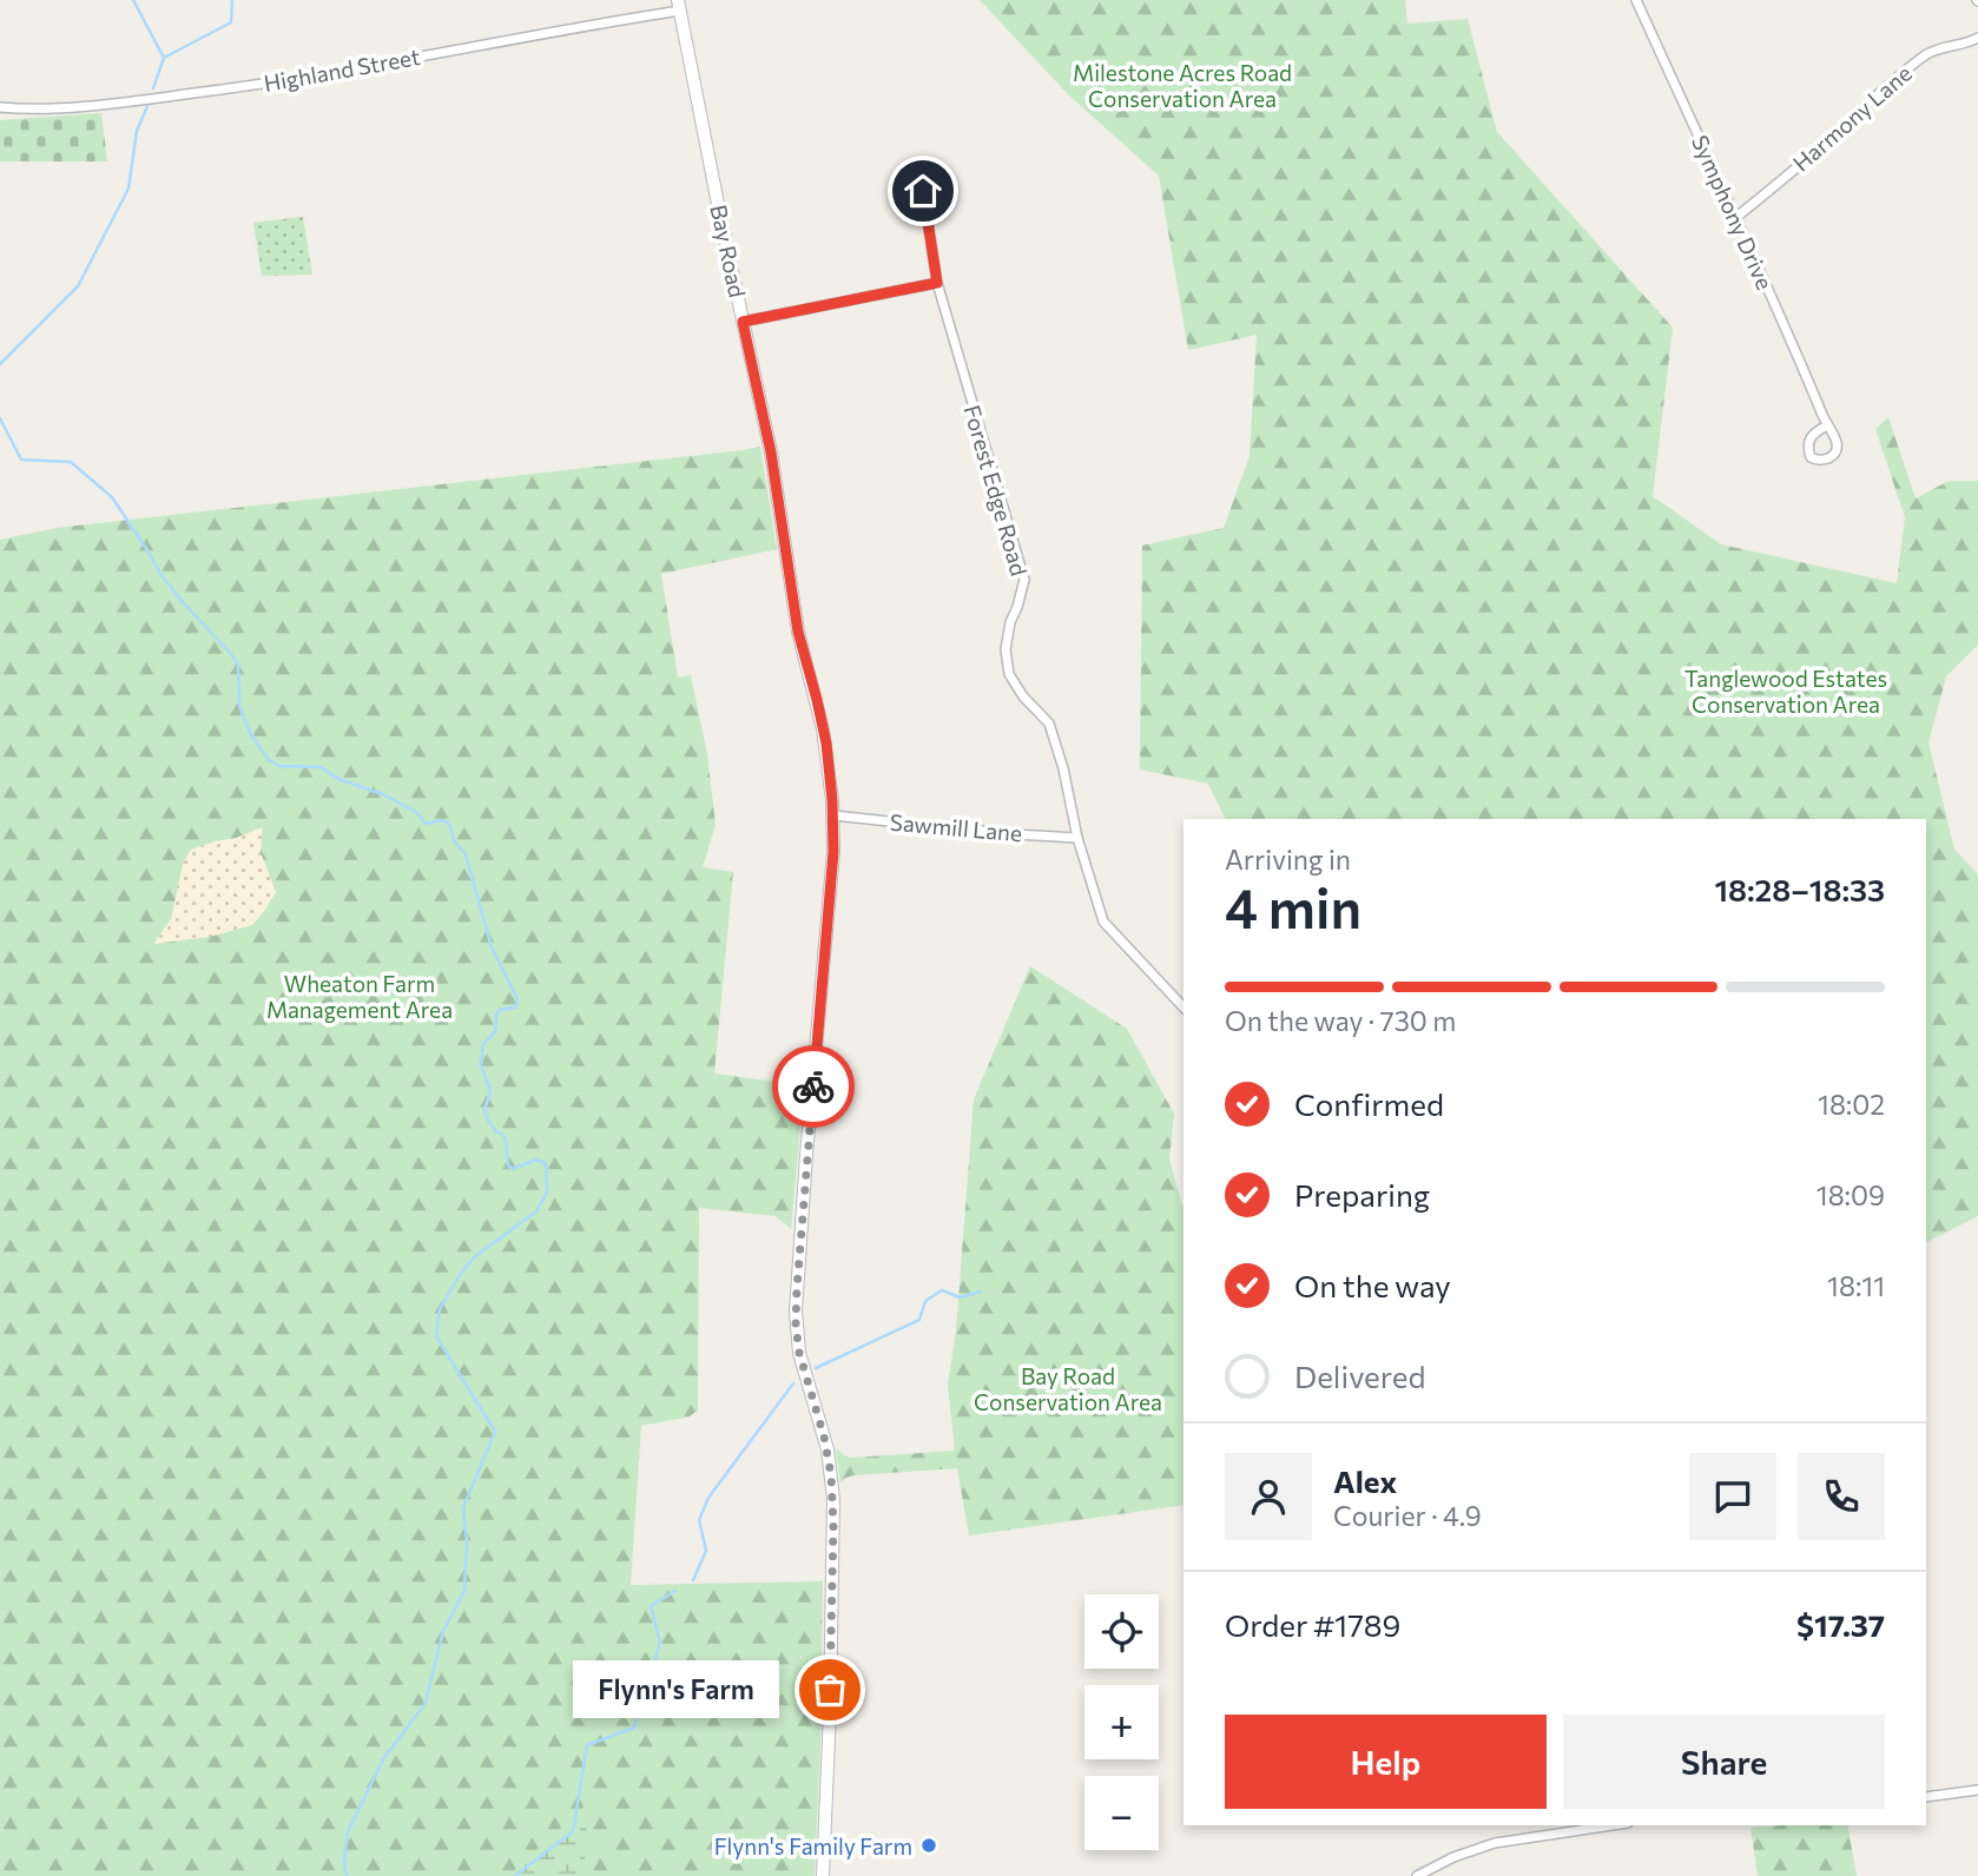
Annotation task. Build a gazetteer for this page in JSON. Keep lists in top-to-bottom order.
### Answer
{
  "streets": {
    "main road": ["Bay Road"],
    "street": [
      "Highland Street",
      "Harmony Lane",
      "Symphony Drive",
      "Forest Edge Road",
      "Sawmill Lane"
    ]
  },
  "crossings": [
    ["Highland Street", "Bay Road"],
    ["Harmony Lane", "Symphony Drive"],
    ["Bay Road", "Sawmill Lane"],
    ["Forest Edge Road", "Sawmill Lane"]
  ],
  "parks": [
    "Milestone Acres Road Conservation Area",
    "Tanglewood Estates Conservation Area",
    "Wheaton Farm Management Area",
    "Bay Road Conservation Area"
  ],
  "places": ["Flynn's Farm", "Flynn's Family Farm"],
  "page": {
    "heading": ["4 min", "Arriving in", "18:28–18:33"],
    "panel": [
      "Alex",
      "Courier · 4.9",
      "Order #1789",
      "$17.37"
    ],
    "bar": "On the way · 730 m",
    "list": [
      ["Confirmed", "18:02"],
      ["Preparing", "18:09"],
      ["On the way", "18:11"],
      "Delivered"
    ],
    "map_buttons": ["+", "−"],
    "bubble": "Flynn's Farm",
    "buttons": ["Help", "Share"]
  }
}
